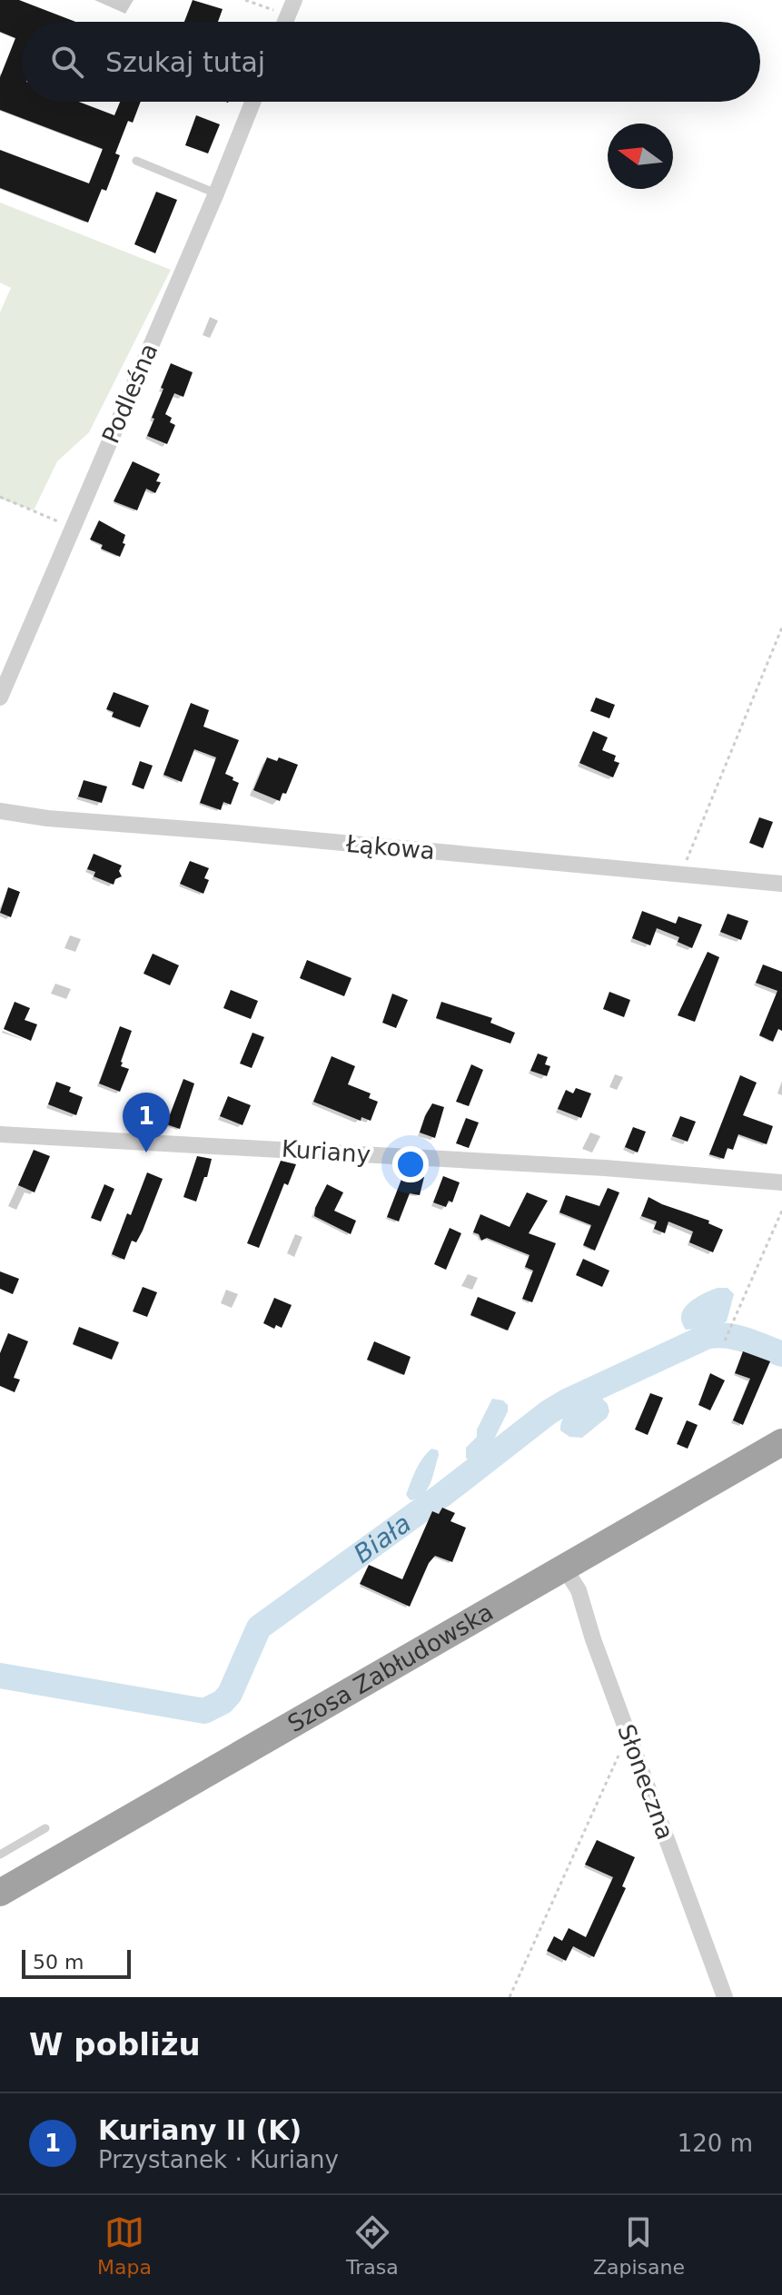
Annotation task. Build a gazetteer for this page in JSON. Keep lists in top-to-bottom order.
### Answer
{
  "streets": {
    "highway": ["Szosa Zabłudowska"],
    "street": [
      "Podleśna",
      "Łąkowa",
      "Kuriany",
      "Słoneczna"
    ]
  },
  "crossings": [
    ["Szosa Zabłudowska", "Słoneczna"]
  ],
  "water": ["Biała"],
  "scale_bar": "50 m",
  "north": "left",
  "page": {
    "search": "Szukaj tutaj",
    "pins": "1",
    "scale": "50 m",
    "heading": "W pobliżu",
    "list": [
      {
        "mark": "1",
        "name": "Kuriany II (K)",
        "note": "Przystanek · Kuriany",
        "value": "120 m"
      }
    ],
    "nav": ["Mapa", "Trasa", "Zapisane"]
  }
}
